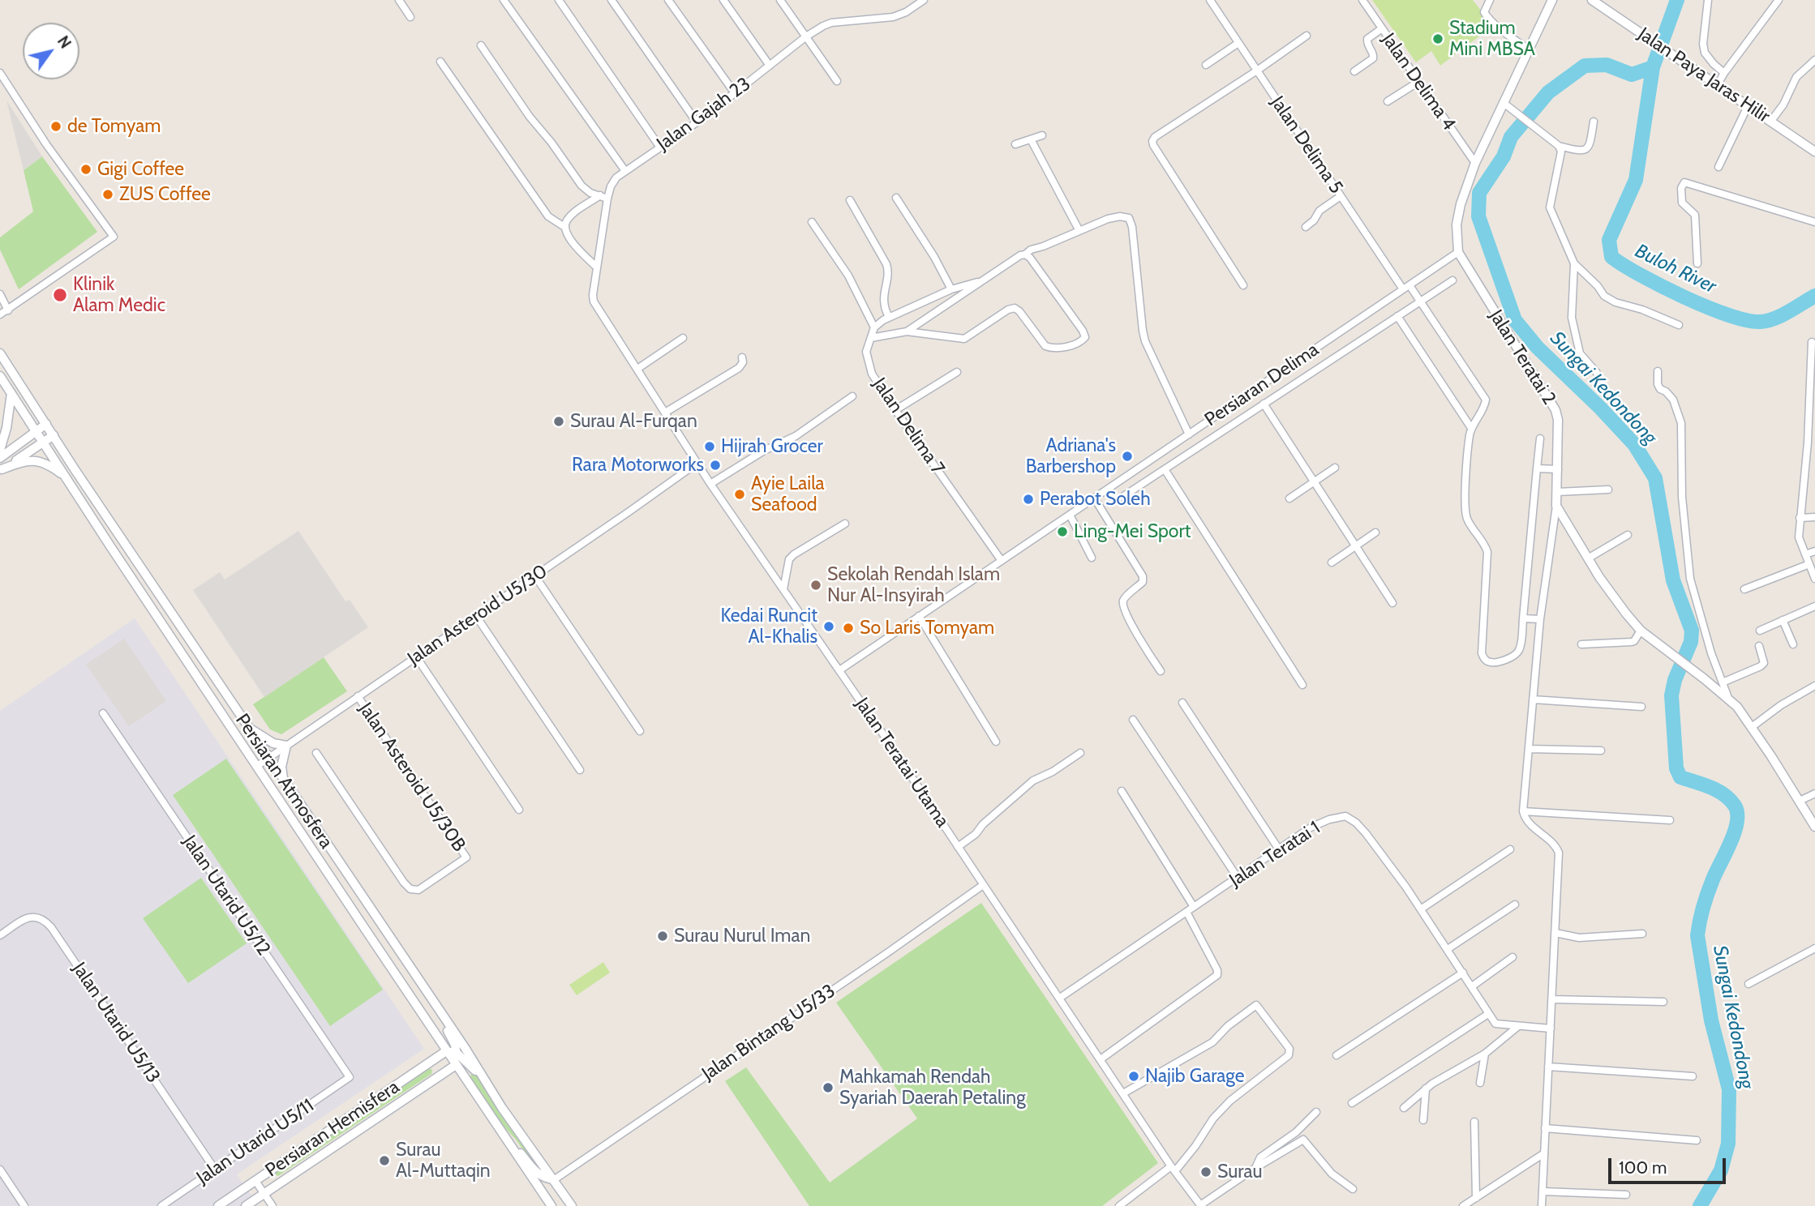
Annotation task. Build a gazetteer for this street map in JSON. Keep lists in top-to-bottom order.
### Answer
{
  "streets": {
    "street": [
      "Jalan Paya Jaras Hilir",
      "Jalan Delima 4",
      "Jalan Gajah 23",
      "Jalan Delima 5",
      "Jalan Teratai 2",
      "Persiaran Delima",
      "Jalan Delima 7",
      "Jalan Asteroid U5/30",
      "Jalan Teratai Utama",
      "Jalan Asteroid U5/30B",
      "Persiaran Atmosfera",
      "Jalan Teratai 1",
      "Jalan Utarid U5/12",
      "Jalan Utarid U5/13",
      "Jalan Bintang U5/33",
      "Persiaran Hemisfera",
      "Jalan Utarid U5/11"
    ]
  },
  "crossings": [
    ["Jalan Gajah 23", "Jalan Teratai Utama"],
    ["Jalan Delima 5", "Persiaran Delima"],
    ["Jalan Teratai 2", "Persiaran Delima"],
    ["Persiaran Delima", "Jalan Delima 7"],
    ["Persiaran Delima", "Jalan Teratai Utama"],
    ["Jalan Asteroid U5/30", "Jalan Teratai Utama"],
    ["Jalan Asteroid U5/30", "Jalan Asteroid U5/30B"],
    ["Jalan Asteroid U5/30", "Persiaran Atmosfera"],
    ["Jalan Teratai Utama", "Jalan Teratai 1"],
    ["Jalan Teratai Utama", "Jalan Bintang U5/33"],
    ["Persiaran Atmosfera", "Jalan Bintang U5/33"],
    ["Persiaran Atmosfera", "Persiaran Hemisfera"],
    ["Jalan Utarid U5/12", "Jalan Utarid U5/11"],
    ["Jalan Utarid U5/13", "Jalan Utarid U5/11"]
  ],
  "water": ["Buloh River", "Sungai Kedondong"],
  "places": [
    "Stadium Mini MBSA",
    "de Tomyam",
    "Gigi Coffee",
    "ZUS Coffee",
    "Klinik Alam Medic",
    "Surau Al-Furqan",
    "Hijrah Grocer",
    "Adriana's Barbershop",
    "Rara Motorworks",
    "Ayie Laila Seafood",
    "Perabot Soleh",
    "Ling-Mei Sport",
    "Sekolah Rendah Islam Nur Al-Insyirah",
    "Kedai Runcit Al-Khalis",
    "So Laris Tomyam",
    "Surau Nurul Iman",
    "Najib Garage",
    "Mahkamah Rendah Syariah Daerah Petaling",
    "Surau Al-Muttaqin",
    "Surau"
  ],
  "scale_bar": "100 m",
  "north": "top right"
}
